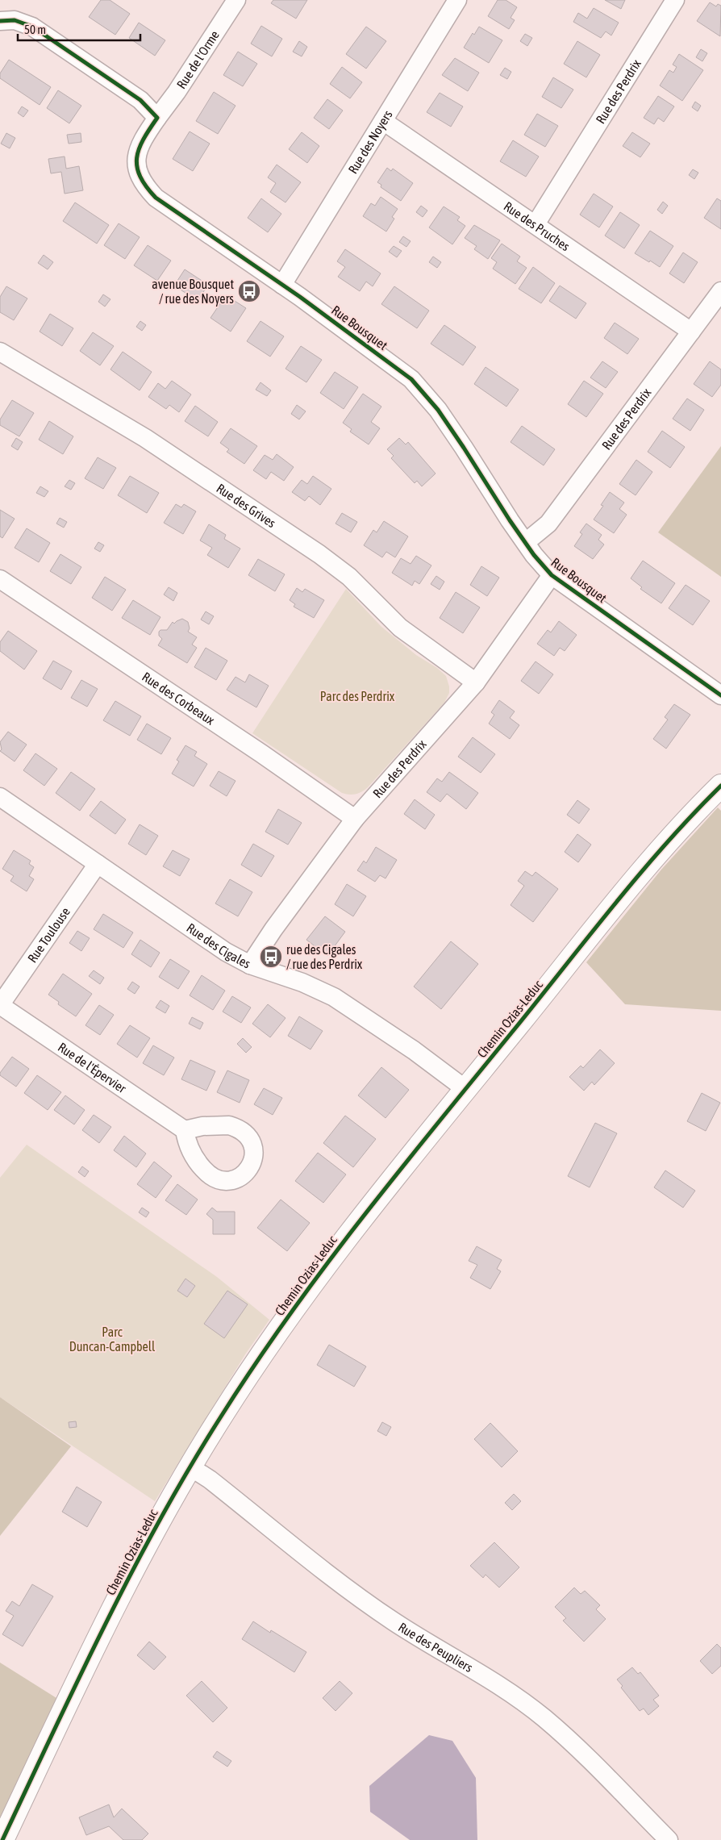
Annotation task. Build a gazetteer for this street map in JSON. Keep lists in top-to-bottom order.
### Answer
{
  "streets": {
    "street": [
      "Rue de l'Orme",
      "Rue des Perdrix",
      "Rue des Noyers",
      "Rue des Pruches",
      "Rue Bousquet",
      "Rue des Grives",
      "Rue des Corbeaux",
      "Rue Toulouse",
      "Rue des Cigales",
      "Chemin Ozias-Leduc",
      "Rue de l'Épervier",
      "Rue des Peupliers"
    ]
  },
  "crossings": [
    ["Rue de l'Orme", "Rue Bousquet"],
    ["Rue des Perdrix", "Rue des Pruches"],
    ["Rue des Perdrix", "Rue Bousquet"],
    ["Rue des Perdrix", "Rue des Grives"],
    ["Rue des Perdrix", "Rue des Corbeaux"],
    ["Rue des Perdrix", "Rue des Cigales"],
    ["Rue des Noyers", "Rue des Pruches"],
    ["Rue des Noyers", "Rue Bousquet"],
    ["Rue Toulouse", "Rue des Cigales"],
    ["Rue Toulouse", "Rue de l'Épervier"],
    ["Rue des Cigales", "Chemin Ozias-Leduc"],
    ["Chemin Ozias-Leduc", "Rue des Peupliers"]
  ],
  "parks": ["Parc des Perdrix", "Parc Duncan-Campbell"],
  "places": {
    "bus stop": ["avenue Bousquet / rue des Noyers", "rue des Cigales / rue des Perdrix"]
  },
  "scale_bar": "50 m"
}
